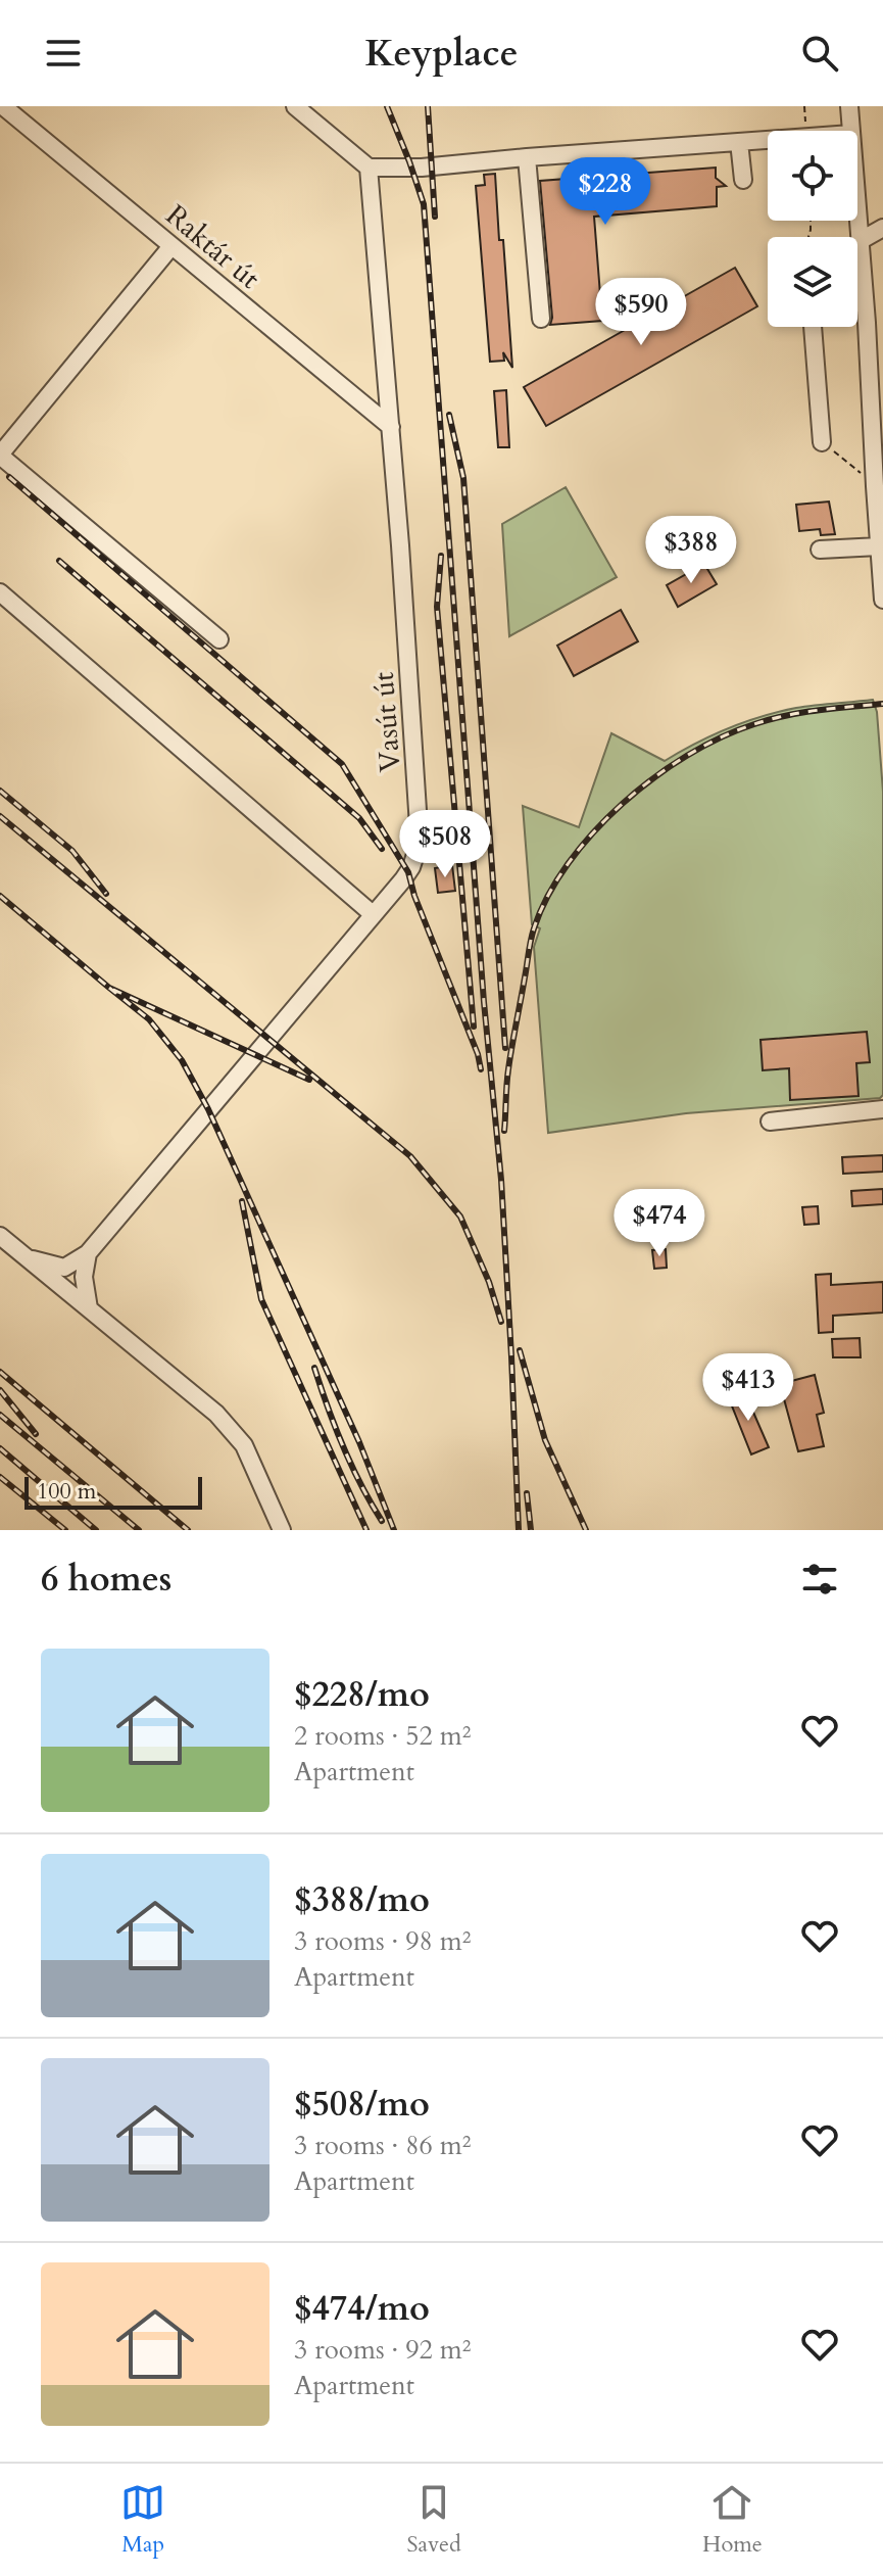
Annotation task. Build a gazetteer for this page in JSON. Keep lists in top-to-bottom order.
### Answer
{
  "streets": {
    "street": ["Raktár út", "Vasút út"]
  },
  "crossings": [
    ["Raktár út", "Vasút út"]
  ],
  "scale_bar": "100 m",
  "page": {
    "header": "Keyplace",
    "price": [
      "$228",
      "$590",
      "$388",
      "$508",
      "$474",
      "$413"
    ],
    "scale": "100 m",
    "heading": "6 homes",
    "list": [
      {
        "name": "$228/mo",
        "note": "2 rooms · 52 m² · Apartment"
      },
      {
        "name": "$388/mo",
        "note": "3 rooms · 98 m² · Apartment"
      },
      {
        "name": "$508/mo",
        "note": "3 rooms · 86 m² · Apartment"
      },
      {
        "name": "$474/mo",
        "note": "3 rooms · 92 m² · Apartment"
      }
    ],
    "tabs": ["Map", "Saved", "Home"]
  }
}
